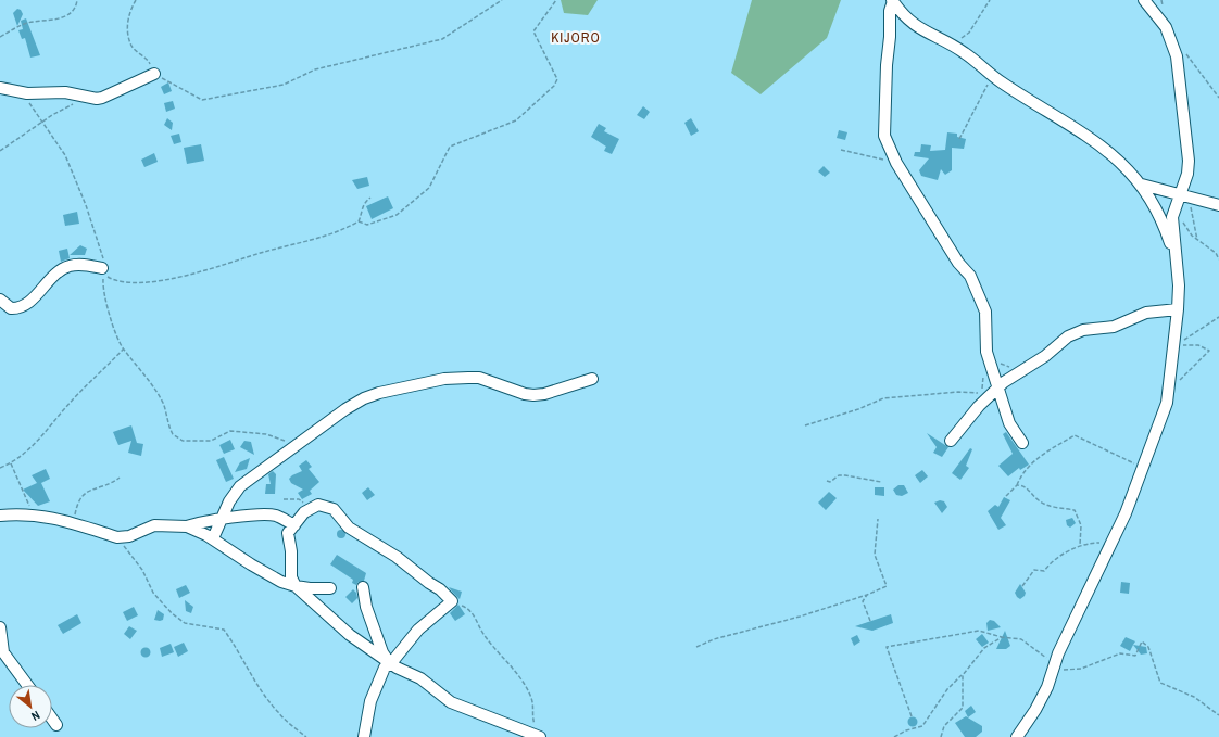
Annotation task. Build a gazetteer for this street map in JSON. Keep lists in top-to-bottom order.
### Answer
{
  "districts": ["KIJORO"],
  "north": "bottom right"
}
